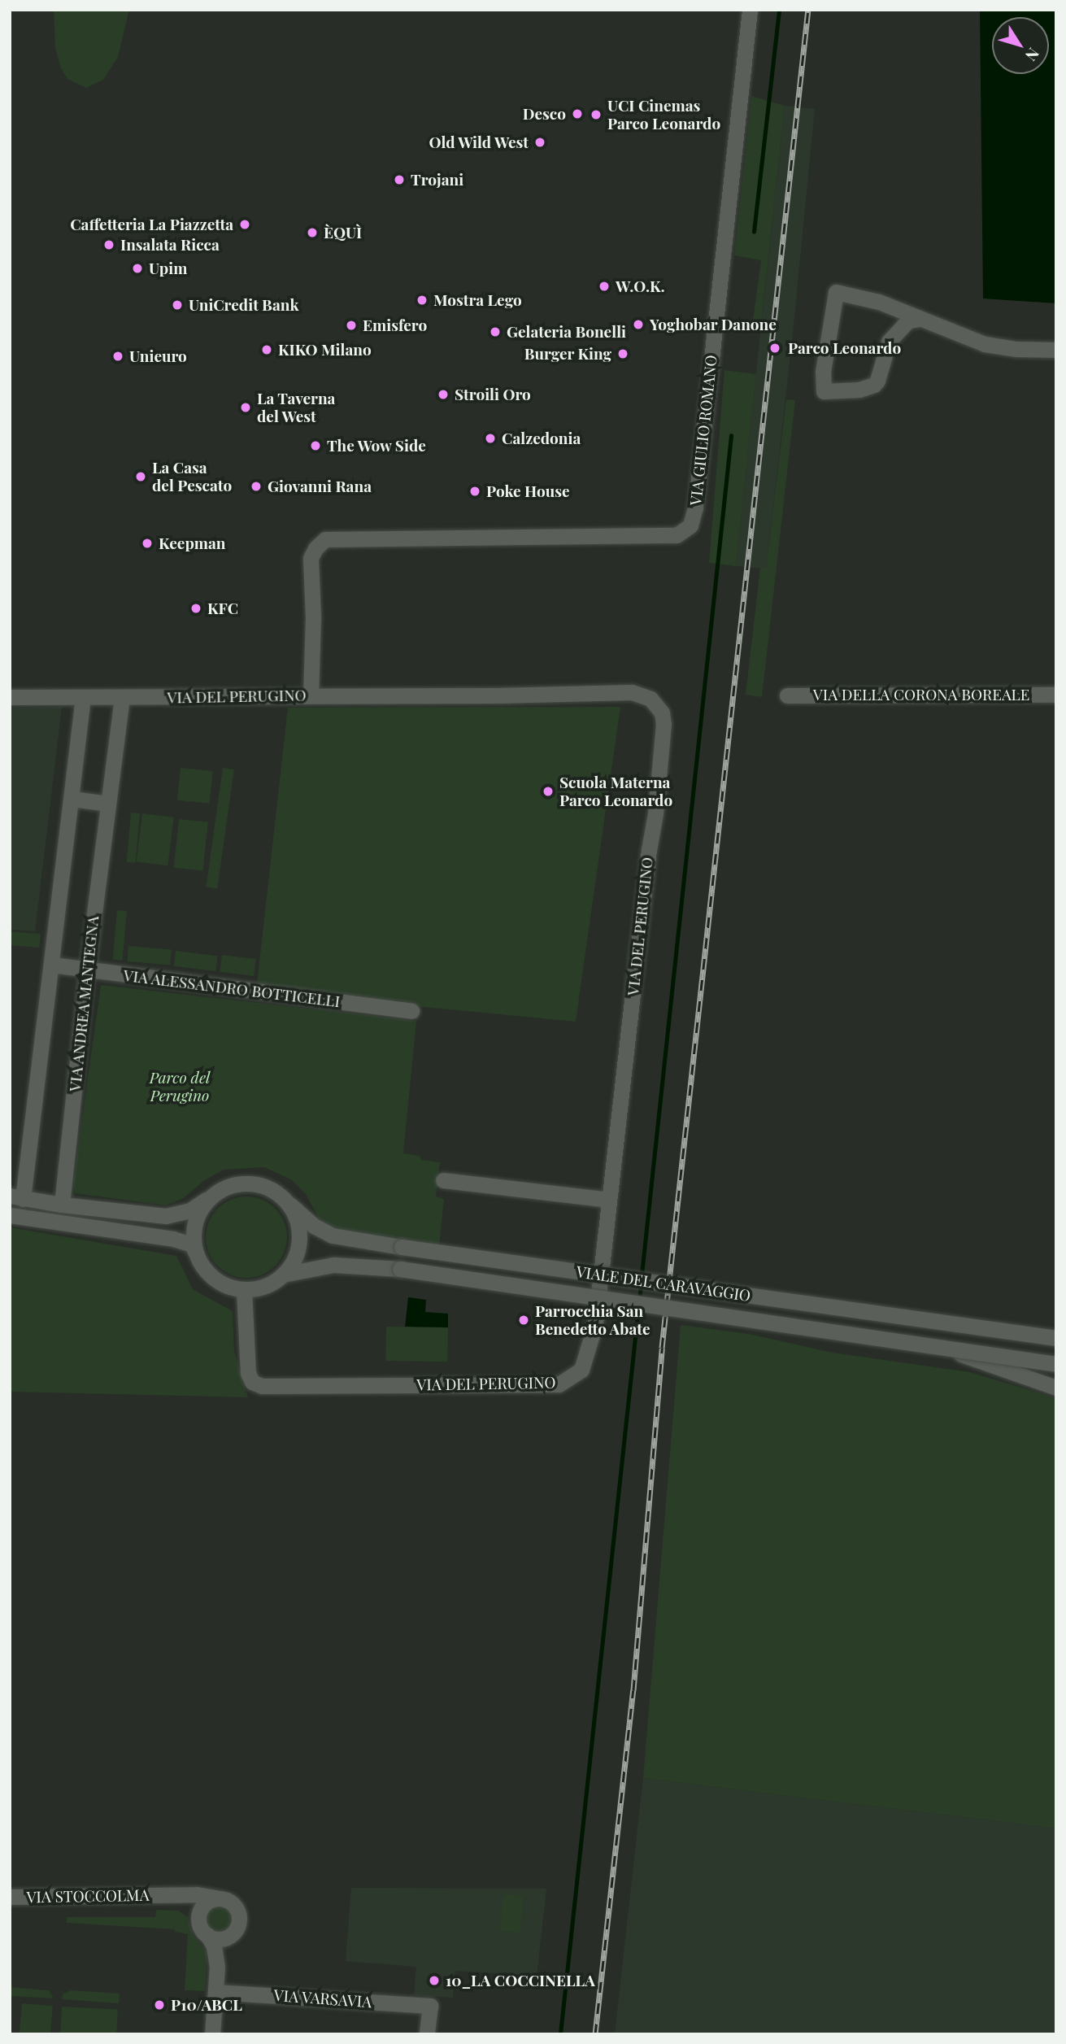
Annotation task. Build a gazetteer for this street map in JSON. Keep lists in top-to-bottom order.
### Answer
{
  "streets": {
    "street": [
      "VIA GIULIO ROMANO",
      "VIA DELLA CORONA BOREALE",
      "VIA DEL PERUGINO",
      "VIA ALESSANDRO BOTTICELLI",
      "VIA ANDREA MANTEGNA",
      "VIALE DEL CARAVAGGIO",
      "VIA STOCCOLMA",
      "VIA VARSAVIA"
    ]
  },
  "crossings": [
    ["VIA GIULIO ROMANO", "VIA DEL PERUGINO"],
    ["VIA DEL PERUGINO", "VIA ANDREA MANTEGNA"],
    ["VIA DEL PERUGINO", "VIALE DEL CARAVAGGIO"],
    ["VIA ALESSANDRO BOTTICELLI", "VIA ANDREA MANTEGNA"],
    ["VIA STOCCOLMA", "VIA VARSAVIA"]
  ],
  "parks": ["Parco del Perugino"],
  "places": [
    "Desco",
    "UCI Cinemas Parco Leonardo",
    "Old Wild West",
    "Trojani",
    "Caffetteria La Piazzetta",
    "ÈQUÌ",
    "Insalata Ricca",
    "Upim",
    "W.O.K.",
    "Mostra Lego",
    "UniCredit Bank",
    "Yoghobar Danone",
    "Emisfero",
    "Gelateria Bonelli",
    "Parco Leonardo",
    "KIKO Milano",
    "Burger King",
    "Unieuro",
    "Stroili Oro",
    "La Taverna del West",
    "Calzedonia",
    "The Wow Side",
    "La Casa del Pescato",
    "Giovanni Rana",
    "Poke House",
    "Keepman",
    "KFC",
    "Scuola Materna Parco Leonardo",
    "Parrocchia San Benedetto Abate",
    "10_LA COCCINELLA",
    "P10/ABCL"
  ],
  "north": "bottom right"
}
